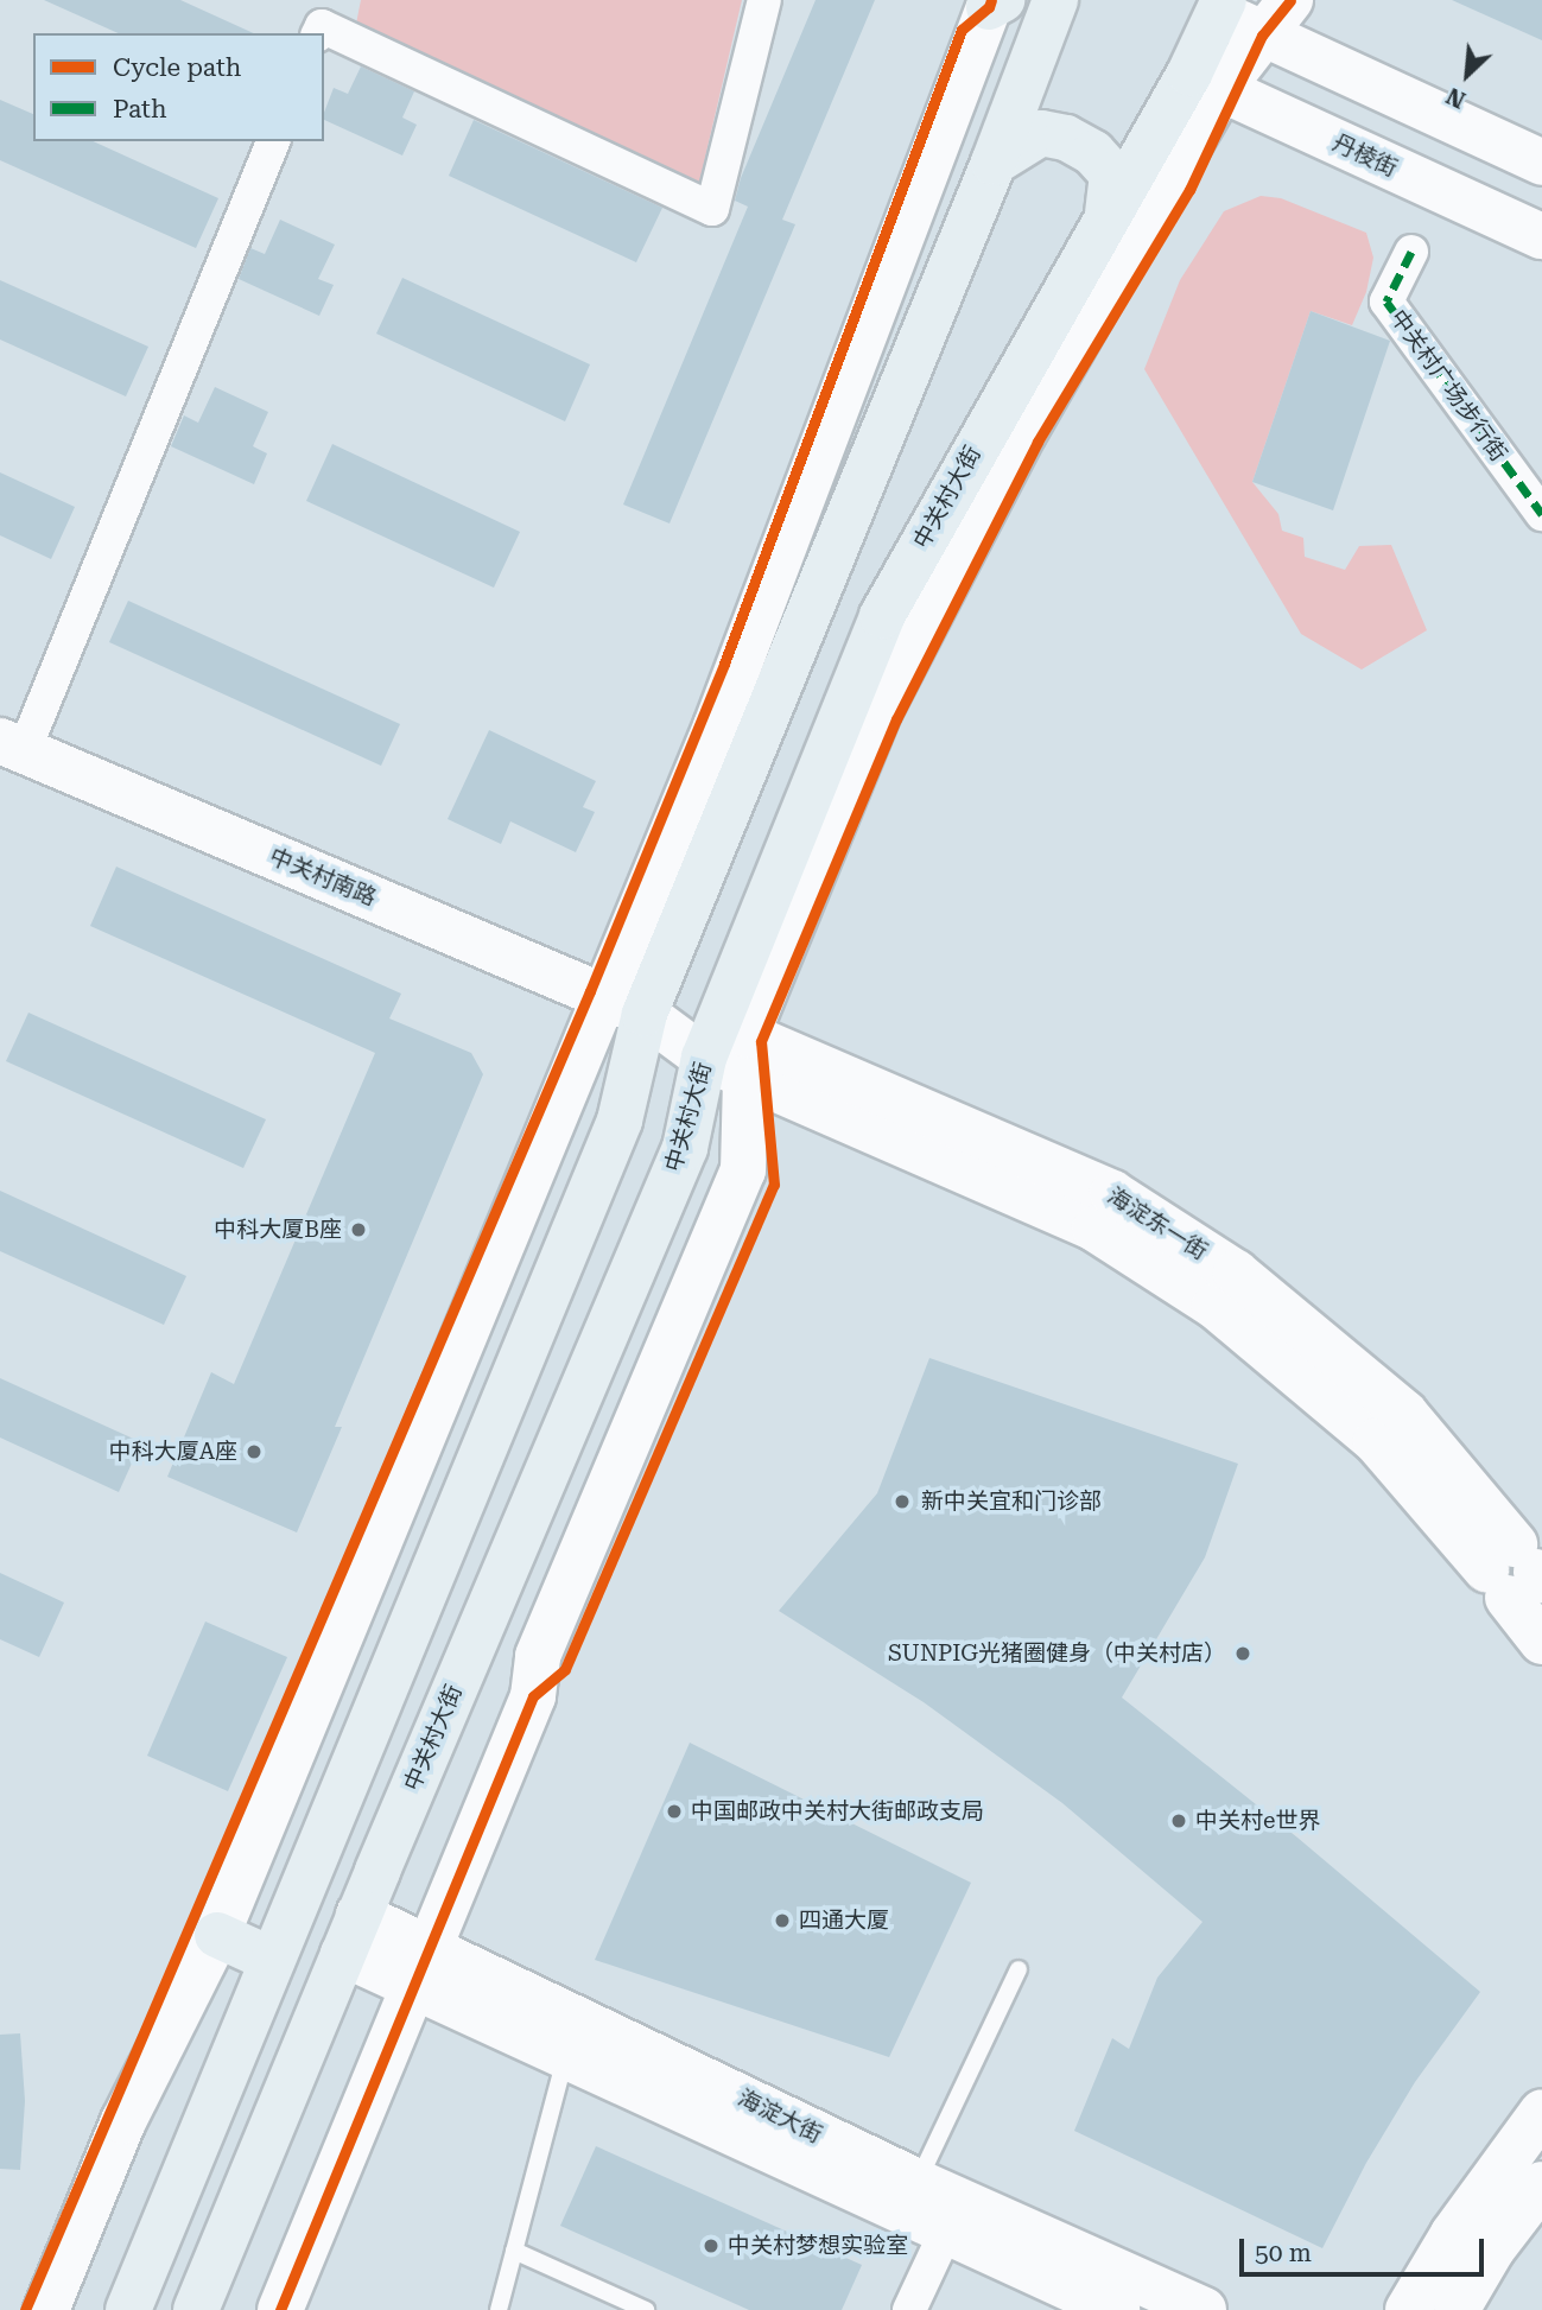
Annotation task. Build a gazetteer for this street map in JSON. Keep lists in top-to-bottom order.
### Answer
{
  "streets": {
    "main road": ["中关村大街"],
    "street": [
      "丹棱街",
      "中关村广场步行街",
      "中关村南路",
      "海淀东一街",
      "海淀大街"
    ]
  },
  "crossings": [
    ["丹棱街", "中关村大街"],
    ["中关村大街", "海淀东一街"],
    ["中关村大街", "海淀大街"],
    ["中关村南路", "海淀东一街"]
  ],
  "places": [
    "中科大厦B座",
    "中科大厦A座",
    "新中关宜和门诊部",
    "SUNPIG光猪圈健身（中关村店）",
    "中国邮政中关村大街邮政支局",
    "中关村e世界",
    "四通大厦",
    "中关村梦想实验室"
  ],
  "legend": ["Cycle path", "Path"],
  "scale_bar": "50 m",
  "north": "bottom left"
}
